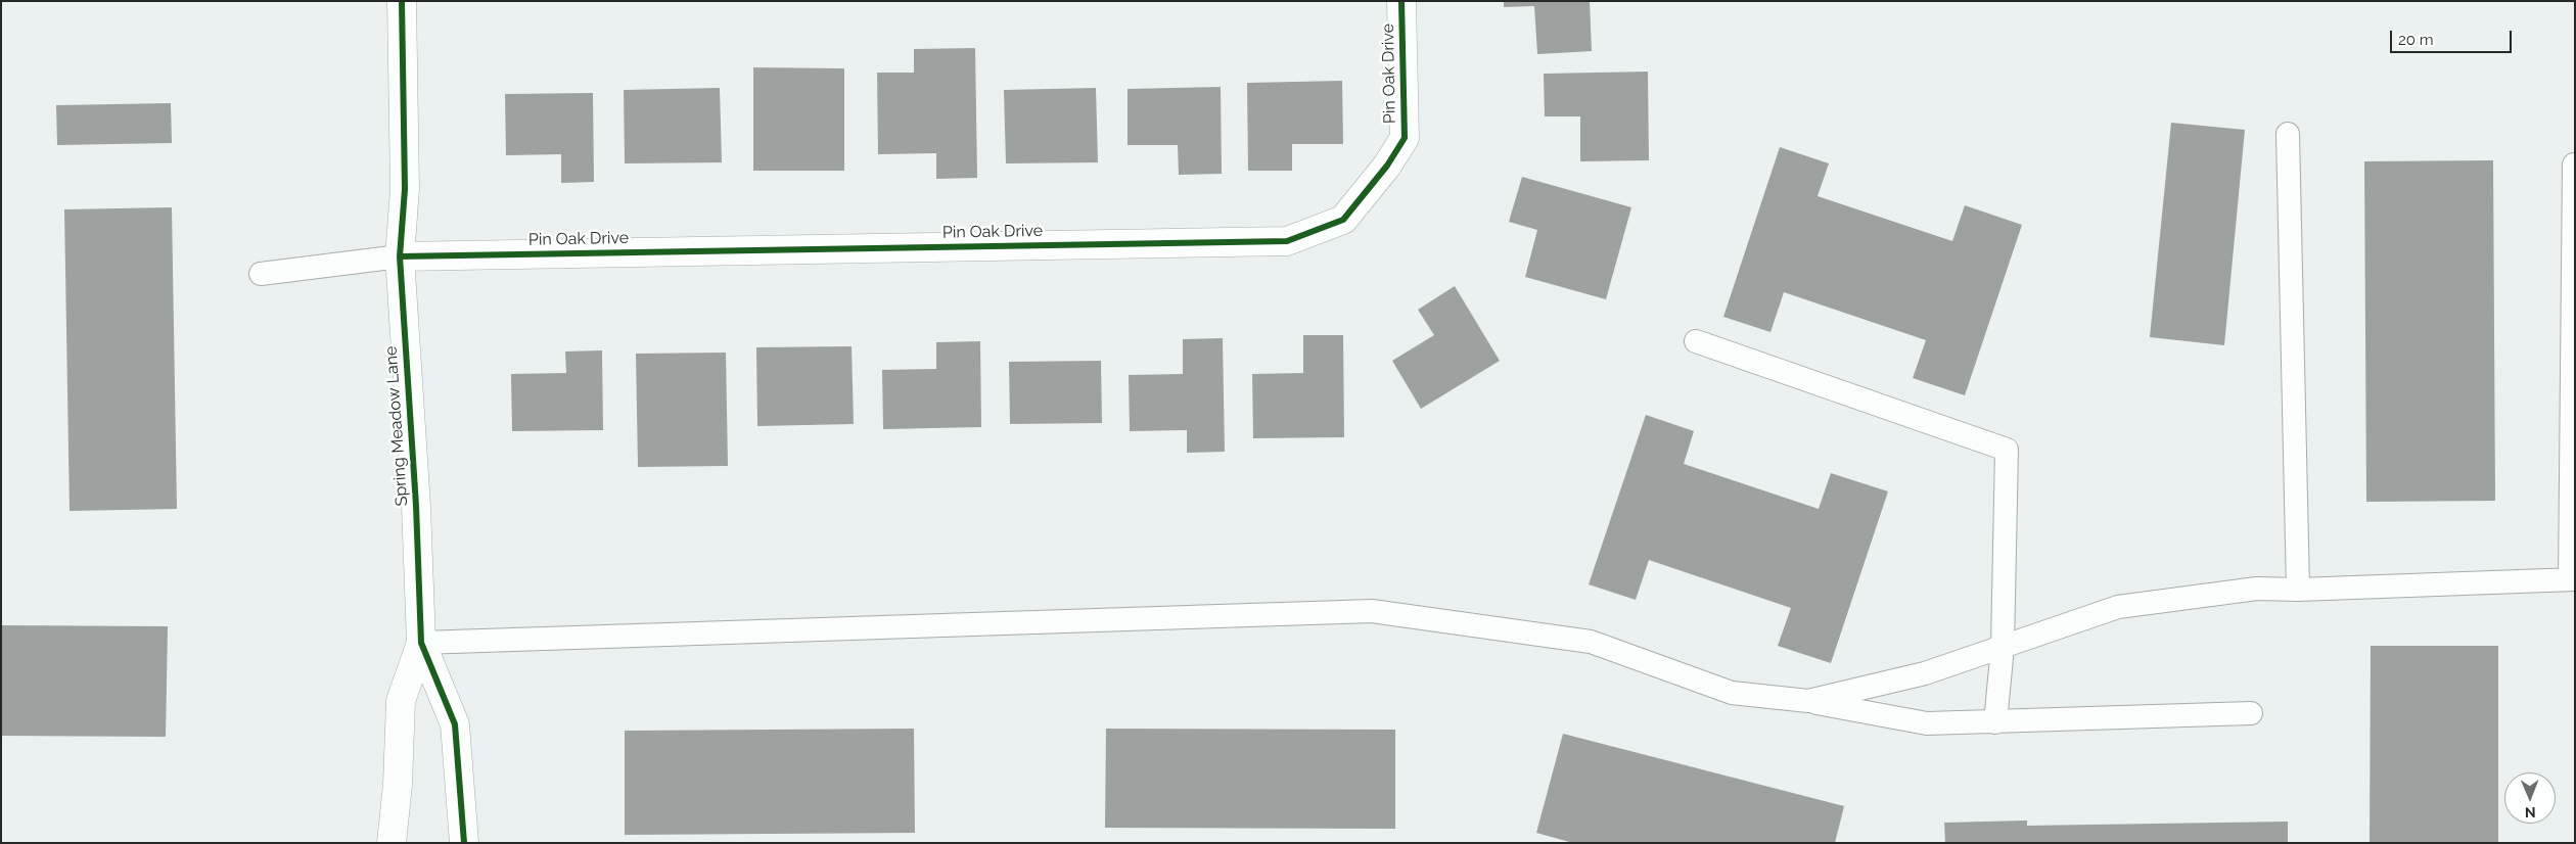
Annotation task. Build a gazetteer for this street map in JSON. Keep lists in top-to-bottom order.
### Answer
{
  "streets": {
    "street": ["Pin Oak Drive", "Spring Meadow Lane"]
  },
  "crossings": [
    ["Pin Oak Drive", "Spring Meadow Lane"]
  ],
  "scale_bar": "20 m",
  "north": "bottom"
}
